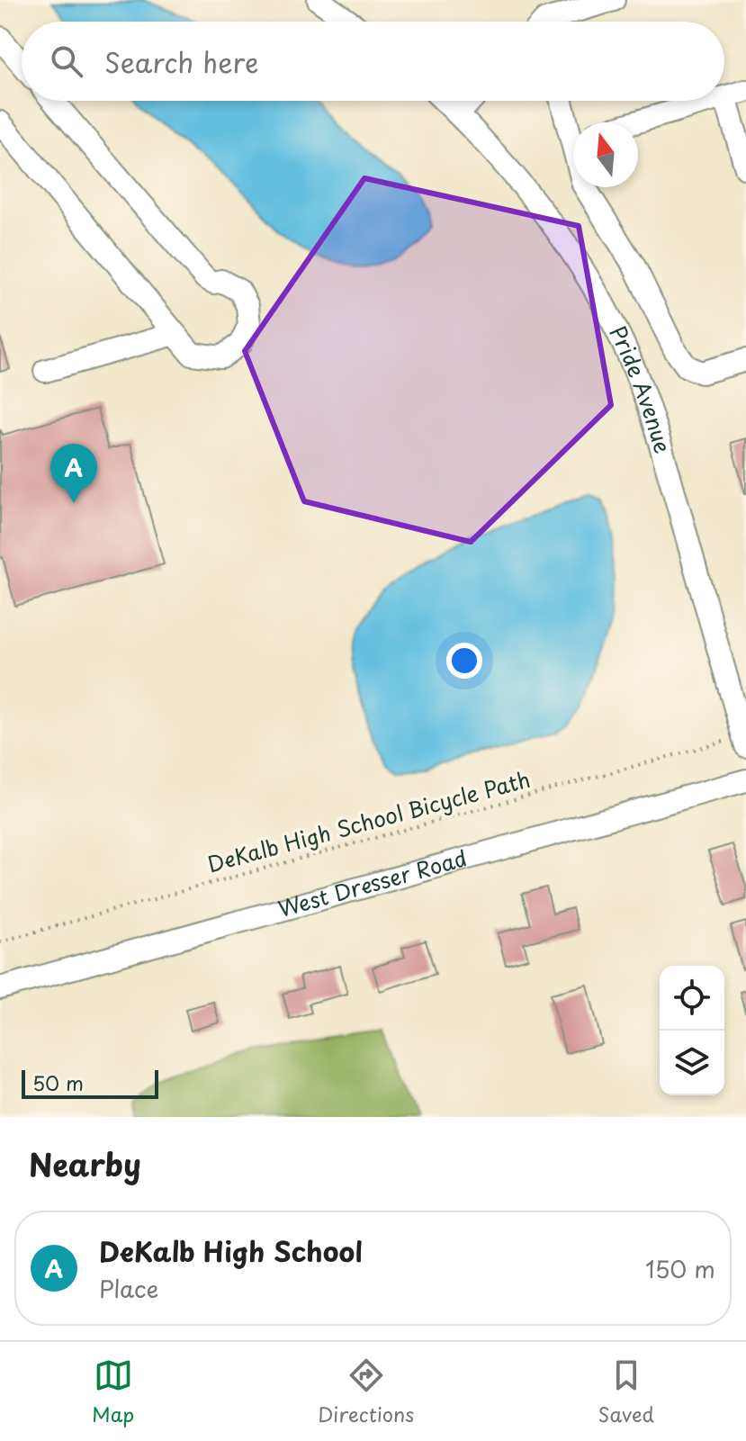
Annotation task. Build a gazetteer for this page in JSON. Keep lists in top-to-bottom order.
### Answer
{
  "streets": {
    "street": ["Pride Avenue", "West Dresser Road"],
    "path": ["DeKalb High School Bicycle Path"]
  },
  "crossings": [
    ["Pride Avenue", "DeKalb High School Bicycle Path"]
  ],
  "scale_bar": "50 m",
  "north": "top",
  "page": {
    "search": "Search here",
    "pins": "A",
    "scale": "50 m",
    "heading": "Nearby",
    "list": [
      {
        "mark": "A",
        "name": "DeKalb High School",
        "note": "Place",
        "value": "150 m"
      }
    ],
    "nav": ["Map", "Directions", "Saved"]
  }
}
